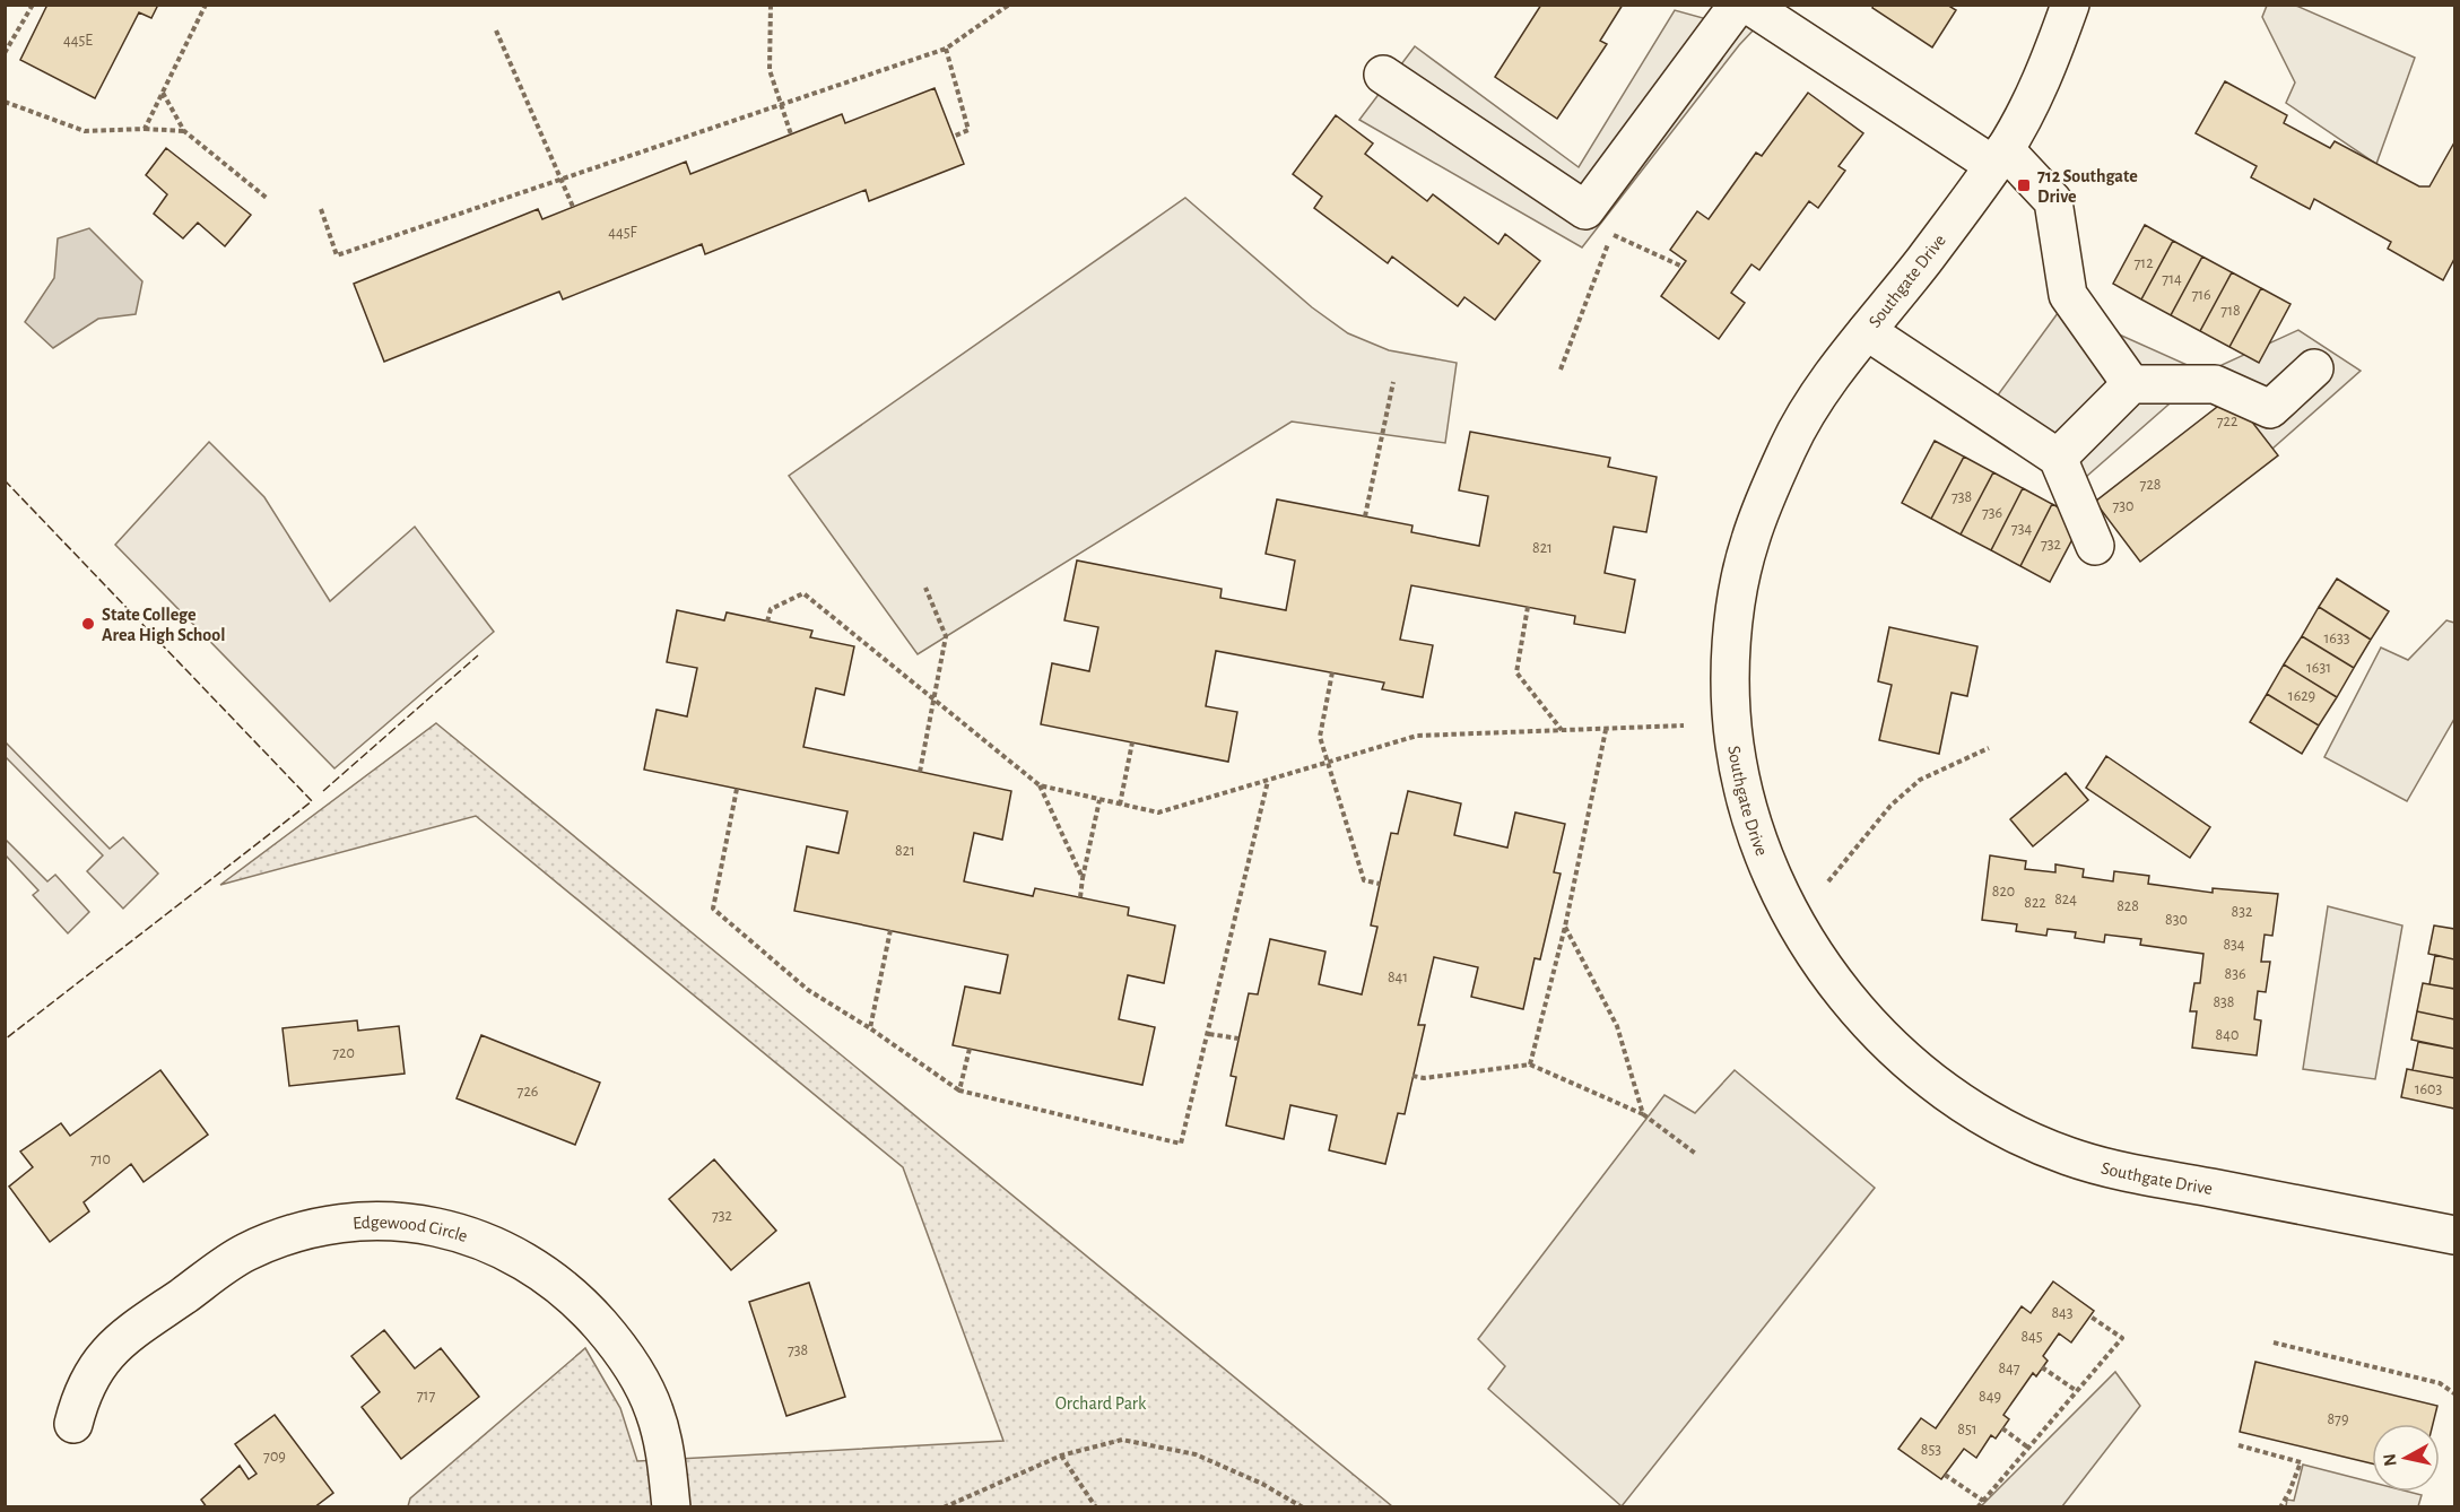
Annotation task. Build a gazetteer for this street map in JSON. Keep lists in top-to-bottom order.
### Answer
{
  "streets": {
    "street": ["Southgate Drive", "Edgewood Circle"]
  },
  "parks": ["Orchard Park"],
  "places": {
    "transit": ["712 Southgate Drive"],
    "other": ["State College Area High School"]
  },
  "house_numbers": [
    "445E",
    "445F",
    "712",
    "714",
    "716",
    "718",
    "722",
    "728",
    "738",
    "730",
    "736",
    "734",
    "732",
    "821",
    "1633",
    "1631",
    "1629",
    "821",
    "820",
    "824",
    "822",
    "828",
    "832",
    "830",
    "834",
    "836",
    "841",
    "838",
    "840",
    "720",
    "1603",
    "726",
    "710",
    "732",
    "843",
    "845",
    "738",
    "847",
    "717",
    "849",
    "879",
    "851",
    "853",
    "709"
  ],
  "north": "left"
}
